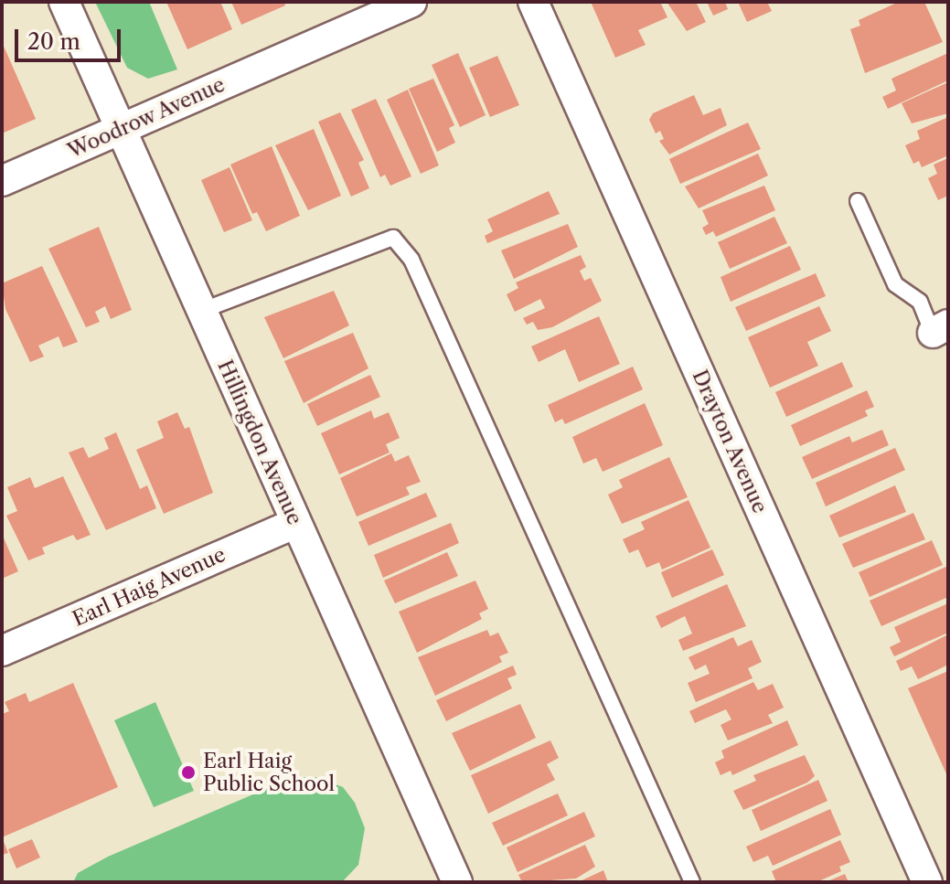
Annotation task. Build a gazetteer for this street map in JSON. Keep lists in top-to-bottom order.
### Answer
{
  "streets": {
    "street": [
      "Woodrow Avenue",
      "Drayton Avenue",
      "Hillingdon Avenue",
      "Earl Haig Avenue"
    ]
  },
  "crossings": [
    ["Woodrow Avenue", "Hillingdon Avenue"],
    ["Hillingdon Avenue", "Earl Haig Avenue"]
  ],
  "places": ["Earl Haig Public School"],
  "scale_bar": "20 m"
}
